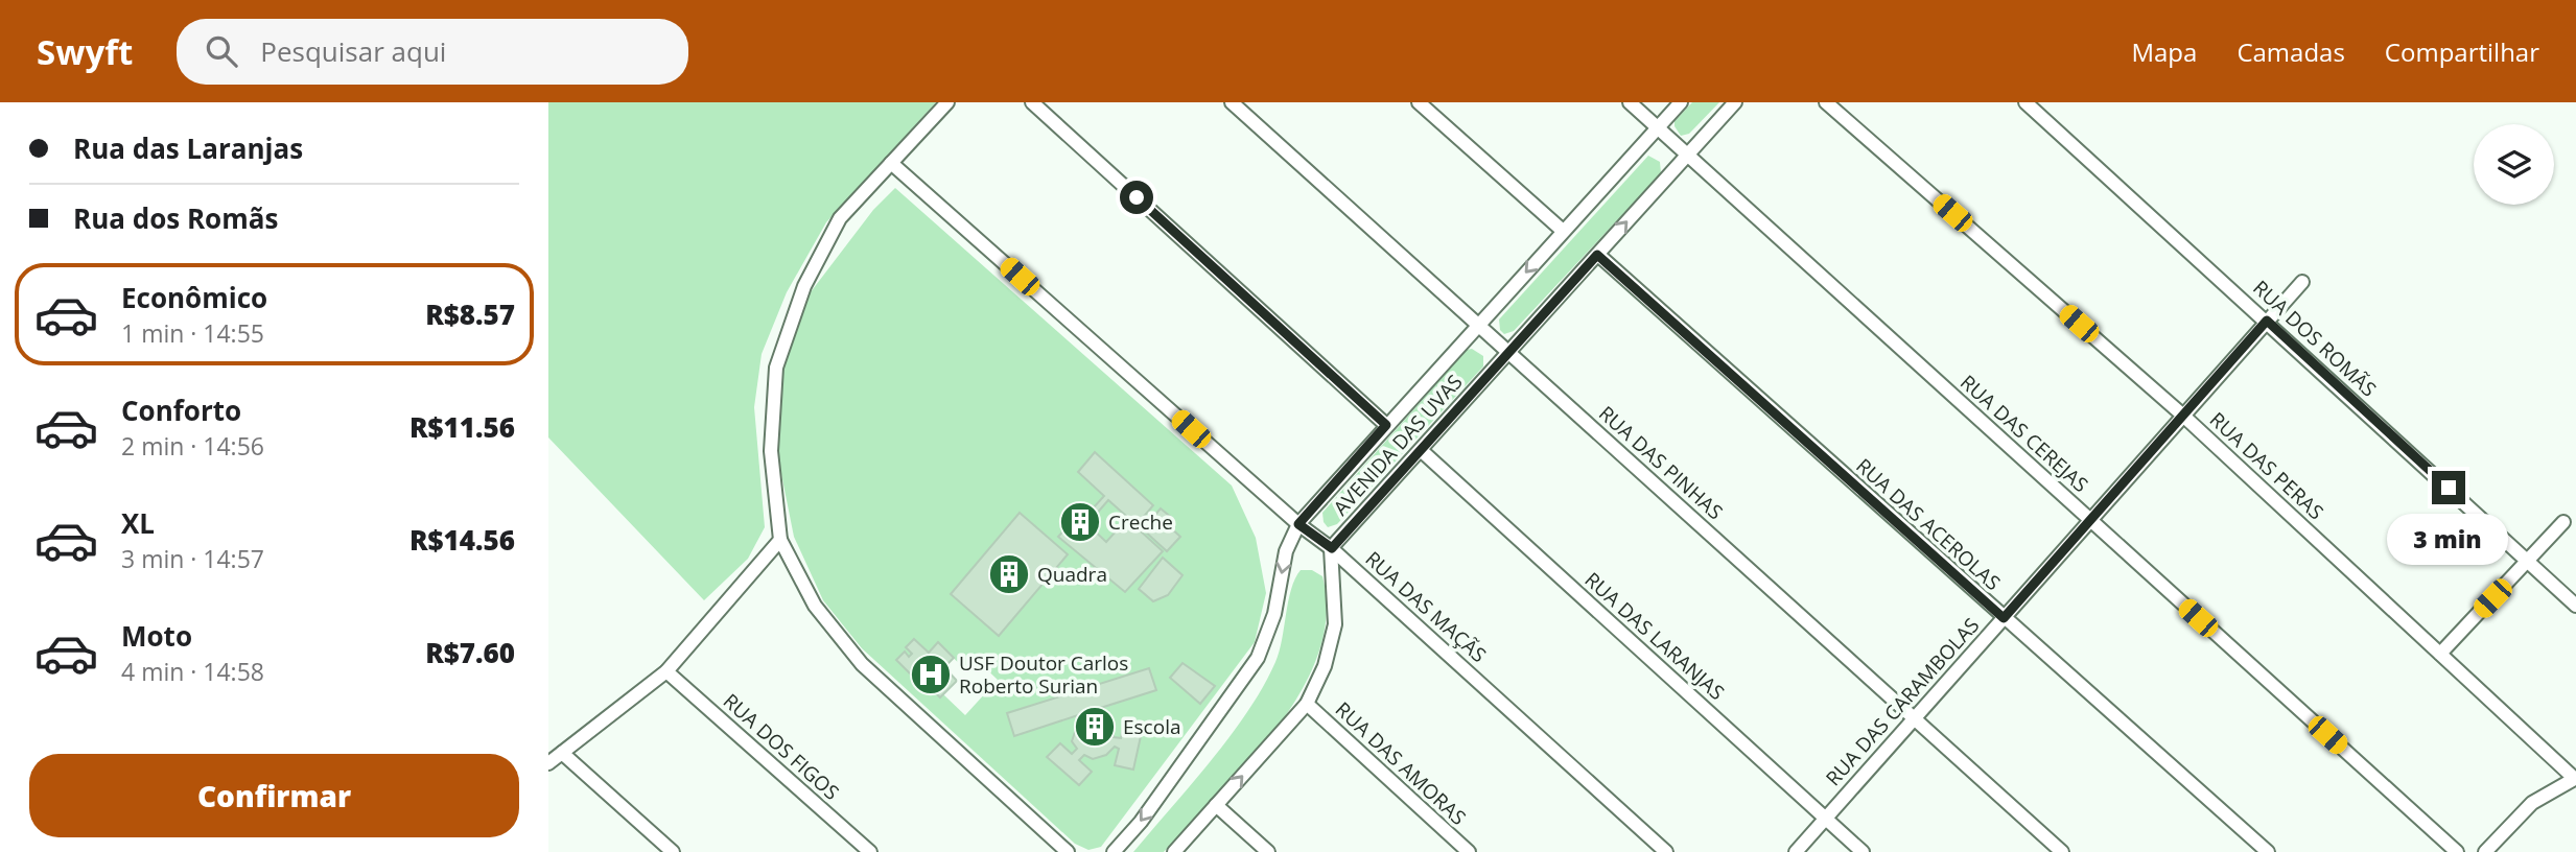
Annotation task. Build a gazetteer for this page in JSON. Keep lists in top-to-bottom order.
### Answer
{
  "streets": {
    "street": [
      "RUA DOS ROMÃS",
      "RUA DAS CEREJAS",
      "AVENIDA DAS UVAS",
      "RUA DAS PINHAS",
      "RUA DAS PERAS",
      "RUA DAS ACEROLAS",
      "RUA DAS MAÇÃS",
      "RUA DAS LARANJAS",
      "RUA DAS CARAMBOLAS",
      "RUA DOS FIGOS",
      "RUA DAS AMORAS"
    ]
  },
  "crossings": [
    ["RUA DOS ROMÃS", "RUA DAS CARAMBOLAS"],
    ["RUA DAS CEREJAS", "AVENIDA DAS UVAS"],
    ["RUA DAS CEREJAS", "RUA DAS CARAMBOLAS"],
    ["AVENIDA DAS UVAS", "RUA DAS PINHAS"],
    ["AVENIDA DAS UVAS", "RUA DAS ACEROLAS"],
    ["AVENIDA DAS UVAS", "RUA DAS MAÇÃS"],
    ["AVENIDA DAS UVAS", "RUA DAS LARANJAS"],
    ["RUA DAS PINHAS", "RUA DAS CARAMBOLAS"],
    ["RUA DAS PERAS", "RUA DAS CARAMBOLAS"],
    ["RUA DAS ACEROLAS", "RUA DAS CARAMBOLAS"],
    ["RUA DAS LARANJAS", "RUA DAS CARAMBOLAS"]
  ],
  "places": {
    "building": ["Creche", "Quadra", "Escola"],
    "hospital": ["USF Doutor Carlos Roberto Surian"]
  },
  "page": {
    "header": "Swyft",
    "search": "Pesquisar aqui",
    "nav": ["Mapa", "Camadas", "Compartilhar"],
    "banner": ["Rua das Laranjas", "Rua dos Romãs"],
    "list": [
      {
        "name": "Econômico",
        "note": "1 min · 14:55",
        "value": "R$8.57"
      },
      {
        "name": "Conforto",
        "note": "2 min · 14:56",
        "value": "R$11.56"
      },
      {
        "name": "XL",
        "note": "3 min · 14:57",
        "value": "R$14.56"
      },
      {
        "name": "Moto",
        "note": "4 min · 14:58",
        "value": "R$7.60"
      }
    ],
    "bubble": "3 min",
    "buttons": "Confirmar"
  }
}
